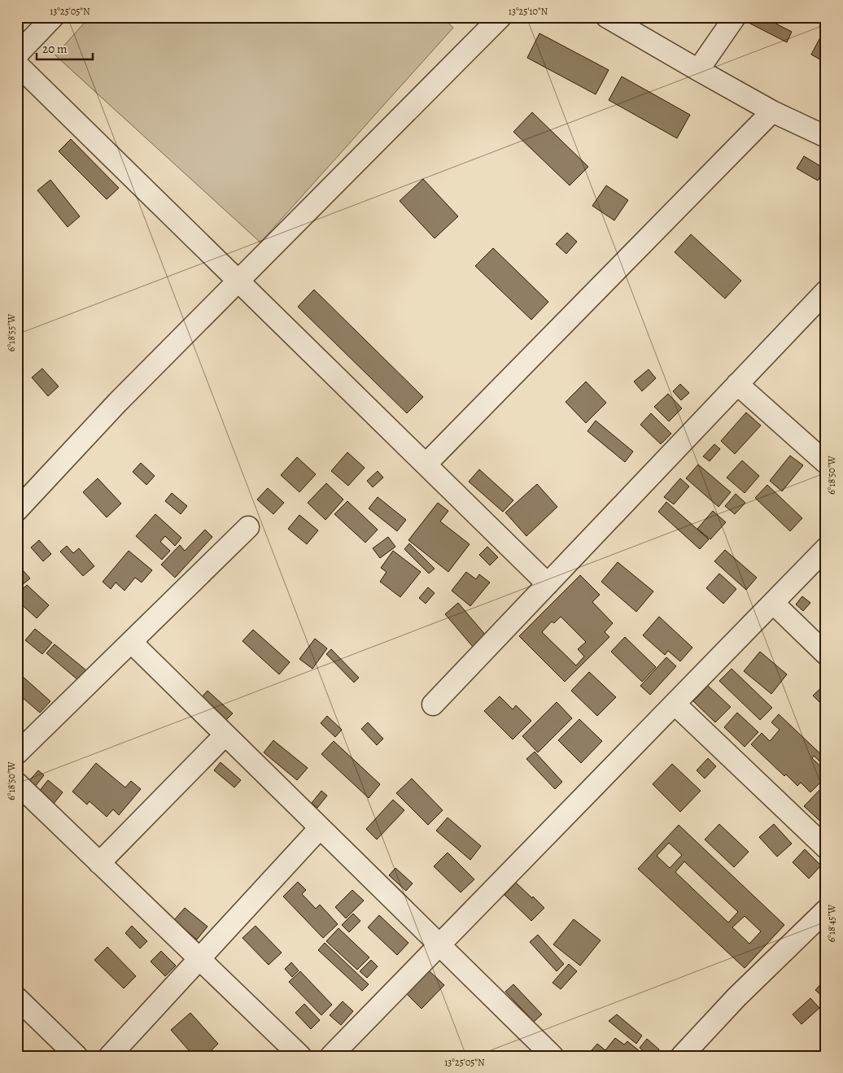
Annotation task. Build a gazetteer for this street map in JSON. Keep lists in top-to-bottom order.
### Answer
{
  "scale_bar": "20 m",
  "coordinates": [
    "13°25'05\"N",
    "13°25'10\"N",
    "6°18'55\"W",
    "6°18'50\"W",
    "6°18'45\"W"
  ]
}
